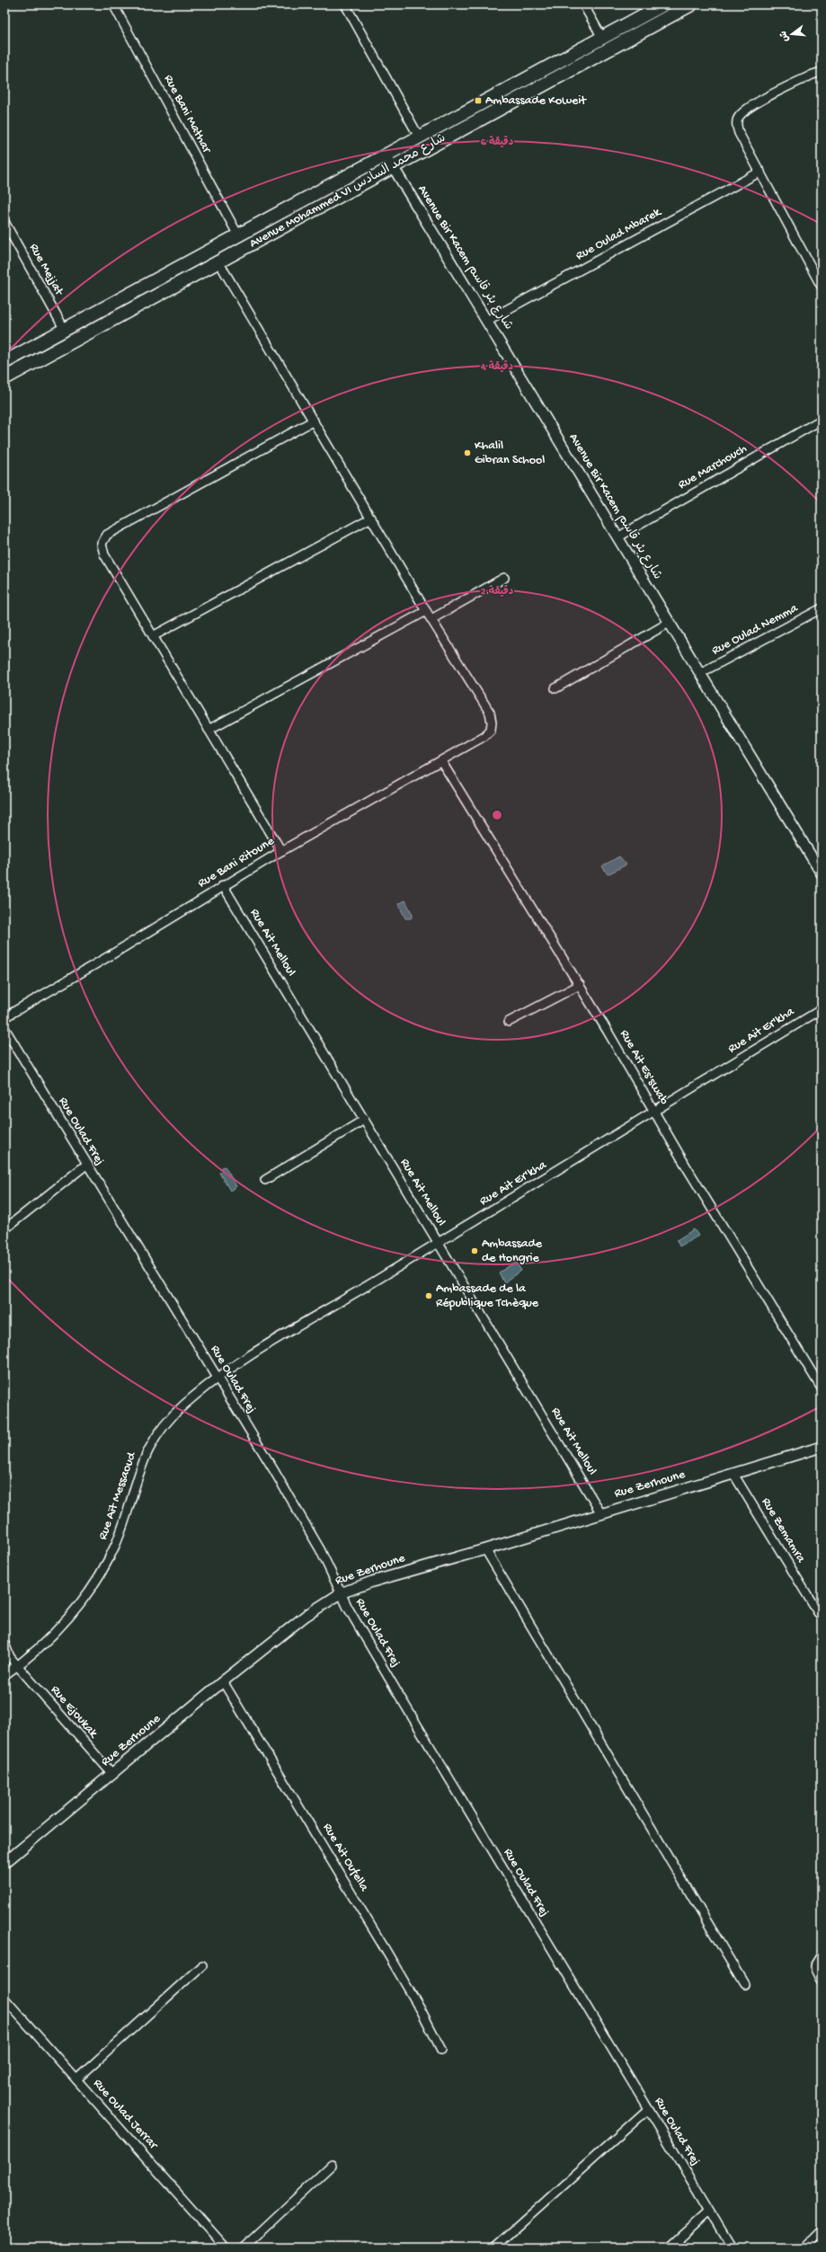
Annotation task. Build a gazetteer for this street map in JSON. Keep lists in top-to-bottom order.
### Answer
{
  "streets": {
    "main road": ["Avenue Mohammed VI شارع محمد السادس"],
    "street": [
      "Rue Bani Mathar",
      "Rue Oulad Mbarek",
      "Avenue Bir Kacem شارع بئر قاسم",
      "Rue Mejjat",
      "Rue Marchouch",
      "Rue Oulad Nemma",
      "Rue Bani Ritoune",
      "Rue Ait Melloul",
      "Rue Ait Er'kha",
      "Rue Ait Es'swab",
      "Rue Oulad Frej",
      "Rue Zerhoune",
      "Rue Aït Messaoud",
      "Rue Zemamra",
      "Rue Ejoukak",
      "Rue Ait Oufella",
      "Rue Oulad Jerrar"
    ]
  },
  "crossings": [
    ["Rue Bani Mathar", "Avenue Mohammed VI شارع محمد السادس"],
    ["Avenue Mohammed VI شارع محمد السادس", "Avenue Bir Kacem شارع بئر قاسم"],
    ["Avenue Mohammed VI شارع محمد السادس", "Rue Mejjat"],
    ["Rue Oulad Mbarek", "Avenue Bir Kacem شارع بئر قاسم"],
    ["Avenue Bir Kacem شارع بئر قاسم", "Rue Marchouch"],
    ["Avenue Bir Kacem شارع بئر قاسم", "Rue Oulad Nemma"],
    ["Rue Bani Ritoune", "Rue Ait Melloul"],
    ["Rue Bani Ritoune", "Rue Ait Es'swab"],
    ["Rue Ait Melloul", "Rue Ait Er'kha"],
    ["Rue Ait Melloul", "Rue Zerhoune"],
    ["Rue Ait Er'kha", "Rue Ait Es'swab"],
    ["Rue Ait Er'kha", "Rue Oulad Frej"],
    ["Rue Ait Er'kha", "Rue Aït Messaoud"],
    ["Rue Oulad Frej", "Rue Zerhoune"],
    ["Rue Oulad Frej", "Rue Aït Messaoud"],
    ["Rue Zerhoune", "Rue Zemamra"],
    ["Rue Zerhoune", "Rue Ejoukak"],
    ["Rue Zerhoune", "Rue Ait Oufella"],
    ["Rue Aït Messaoud", "Rue Ejoukak"]
  ],
  "places": {
    "transit": ["Ambassade Koweit"],
    "other": ["Khalil Gibran School", "Ambassade de Hongrie", "Ambassade de la République Tchèque"]
  },
  "north": "left",
  "rings": ["6 دقيقة", "4 دقيقة", "2 دقيقة"]
}
